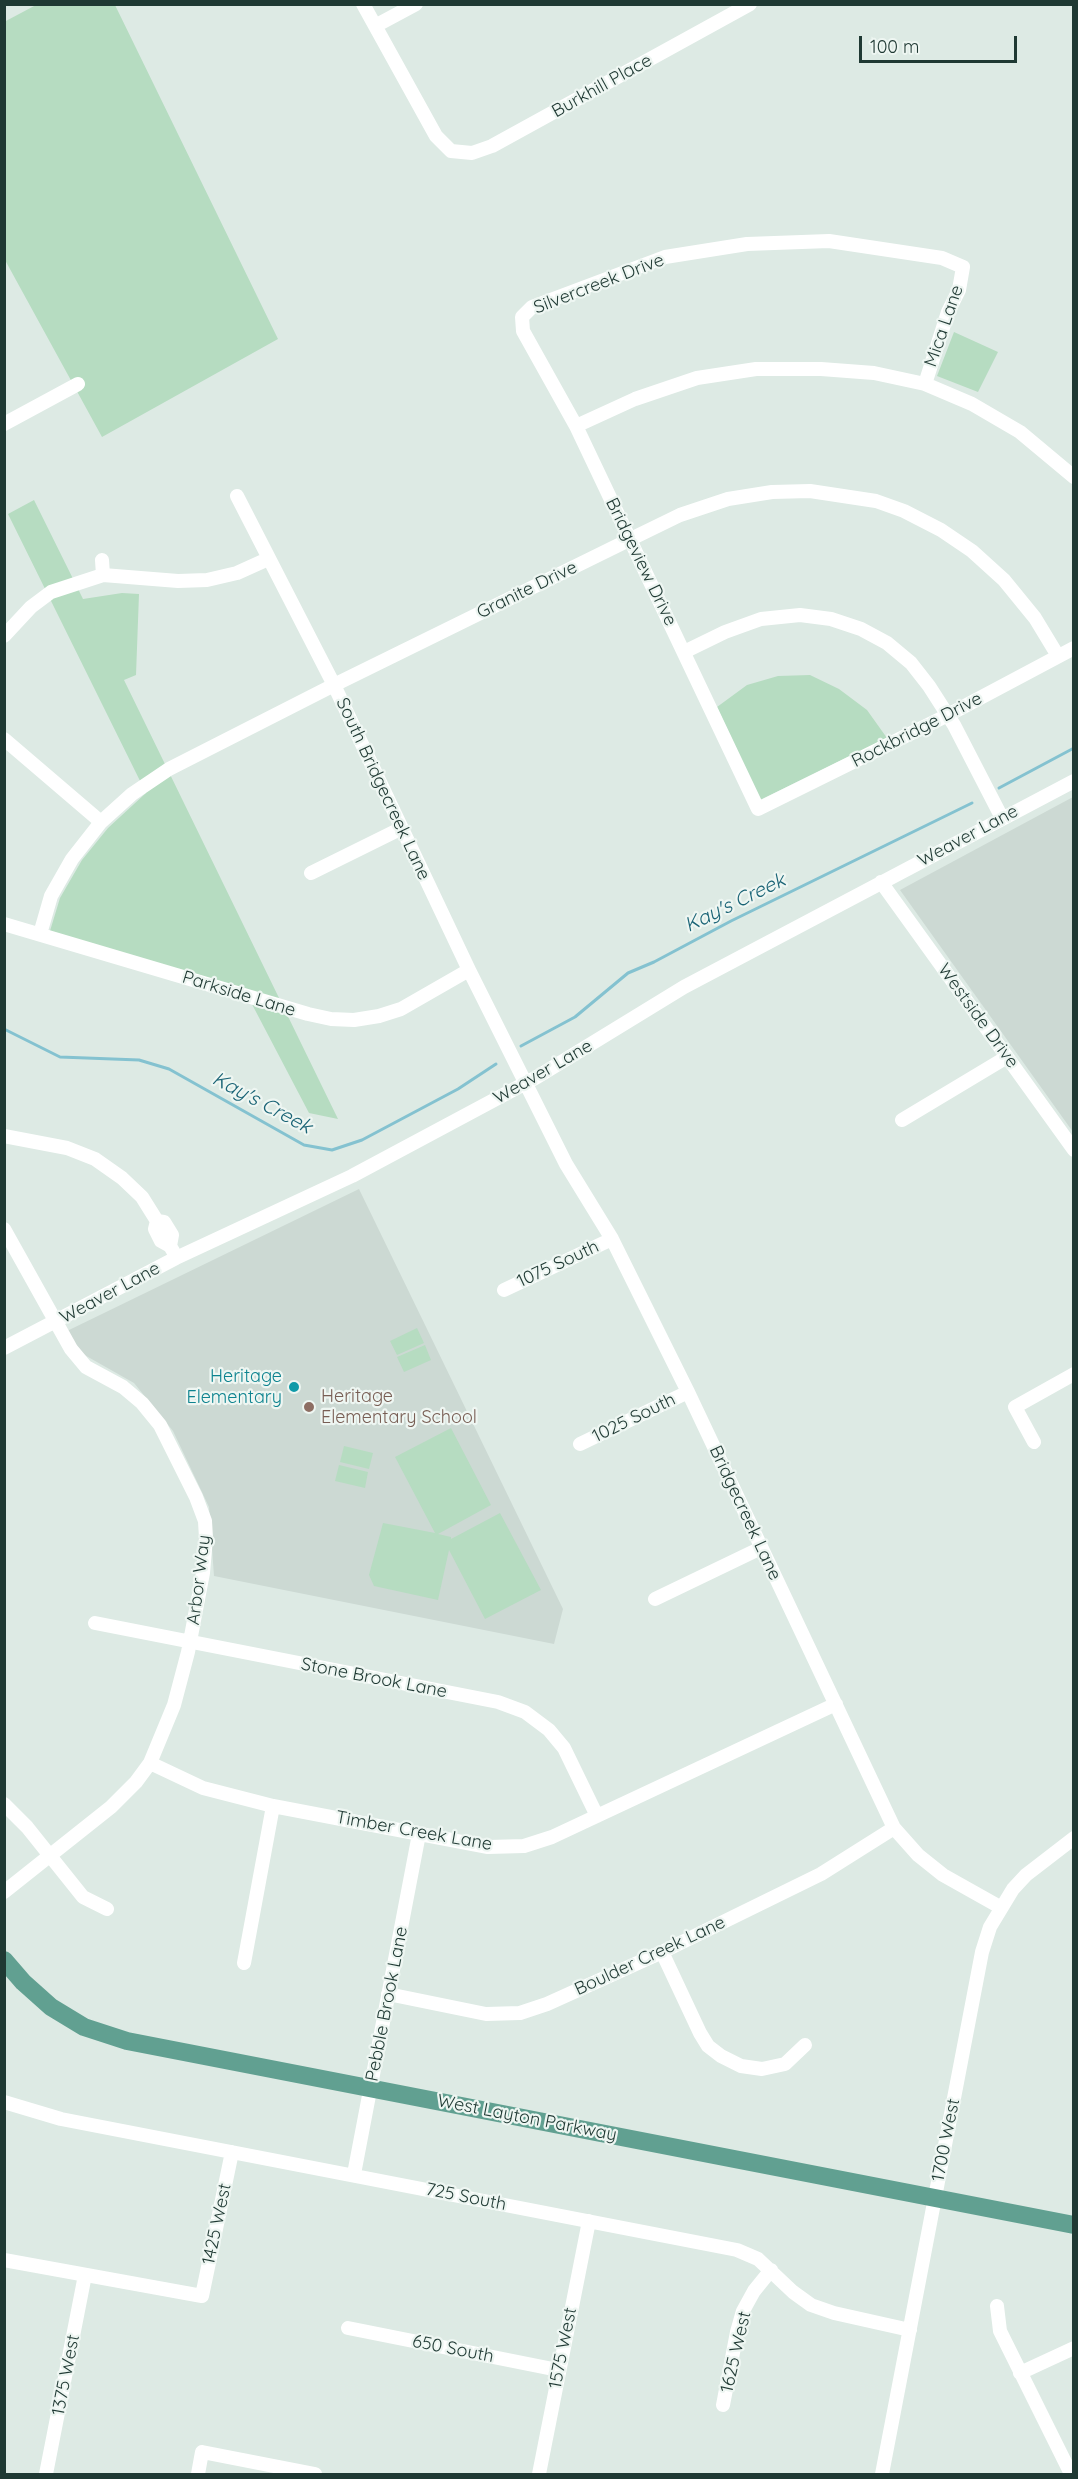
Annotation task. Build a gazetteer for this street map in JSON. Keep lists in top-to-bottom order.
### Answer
{
  "streets": {
    "main road": ["West Layton Parkway"],
    "street": [
      "Burkhill Place",
      "Silvercreek Drive",
      "Mica Lane",
      "Bridgeview Drive",
      "Granite Drive",
      "Rockbridge Drive",
      "South Bridgecreek Lane",
      "Weaver Lane",
      "Parkside Lane",
      "Westside Drive",
      "1075 South",
      "1025 South",
      "Bridgecreek Lane",
      "Arbor Way",
      "Stone Brook Lane",
      "Timber Creek Lane",
      "Boulder Creek Lane",
      "Pebble Brook Lane",
      "1700 West",
      "725 South",
      "1425 West",
      "1575 West",
      "650 South",
      "1625 West",
      "1375 West"
    ]
  },
  "crossings": [
    ["Silvercreek Drive", "Mica Lane"],
    ["Silvercreek Drive", "Bridgeview Drive"],
    ["Bridgeview Drive", "Granite Drive"],
    ["Bridgeview Drive", "Rockbridge Drive"],
    ["Granite Drive", "Rockbridge Drive"],
    ["Granite Drive", "South Bridgecreek Lane"],
    ["Granite Drive", "Parkside Lane"],
    ["South Bridgecreek Lane", "Weaver Lane"],
    ["South Bridgecreek Lane", "Parkside Lane"],
    ["South Bridgecreek Lane", "Bridgecreek Lane"],
    ["Weaver Lane", "Westside Drive"],
    ["Weaver Lane", "Bridgecreek Lane"],
    ["Weaver Lane", "Arbor Way"],
    ["1075 South", "Bridgecreek Lane"],
    ["1025 South", "Bridgecreek Lane"],
    ["Bridgecreek Lane", "Timber Creek Lane"],
    ["Bridgecreek Lane", "Boulder Creek Lane"],
    ["Bridgecreek Lane", "1700 West"],
    ["Arbor Way", "Stone Brook Lane"],
    ["Arbor Way", "Timber Creek Lane"],
    ["Stone Brook Lane", "Timber Creek Lane"],
    ["Timber Creek Lane", "Pebble Brook Lane"],
    ["Boulder Creek Lane", "Pebble Brook Lane"],
    ["Pebble Brook Lane", "West Layton Parkway"],
    ["Pebble Brook Lane", "725 South"],
    ["West Layton Parkway", "1700 West"],
    ["1700 West", "725 South"],
    ["725 South", "1425 West"],
    ["725 South", "1575 West"],
    ["725 South", "1625 West"],
    ["1425 West", "1375 West"],
    ["1575 West", "650 South"]
  ],
  "water": ["Kay's Creek"],
  "places": ["Heritage Elementary", "Heritage Elementary School"],
  "scale_bar": "100 m"
}
